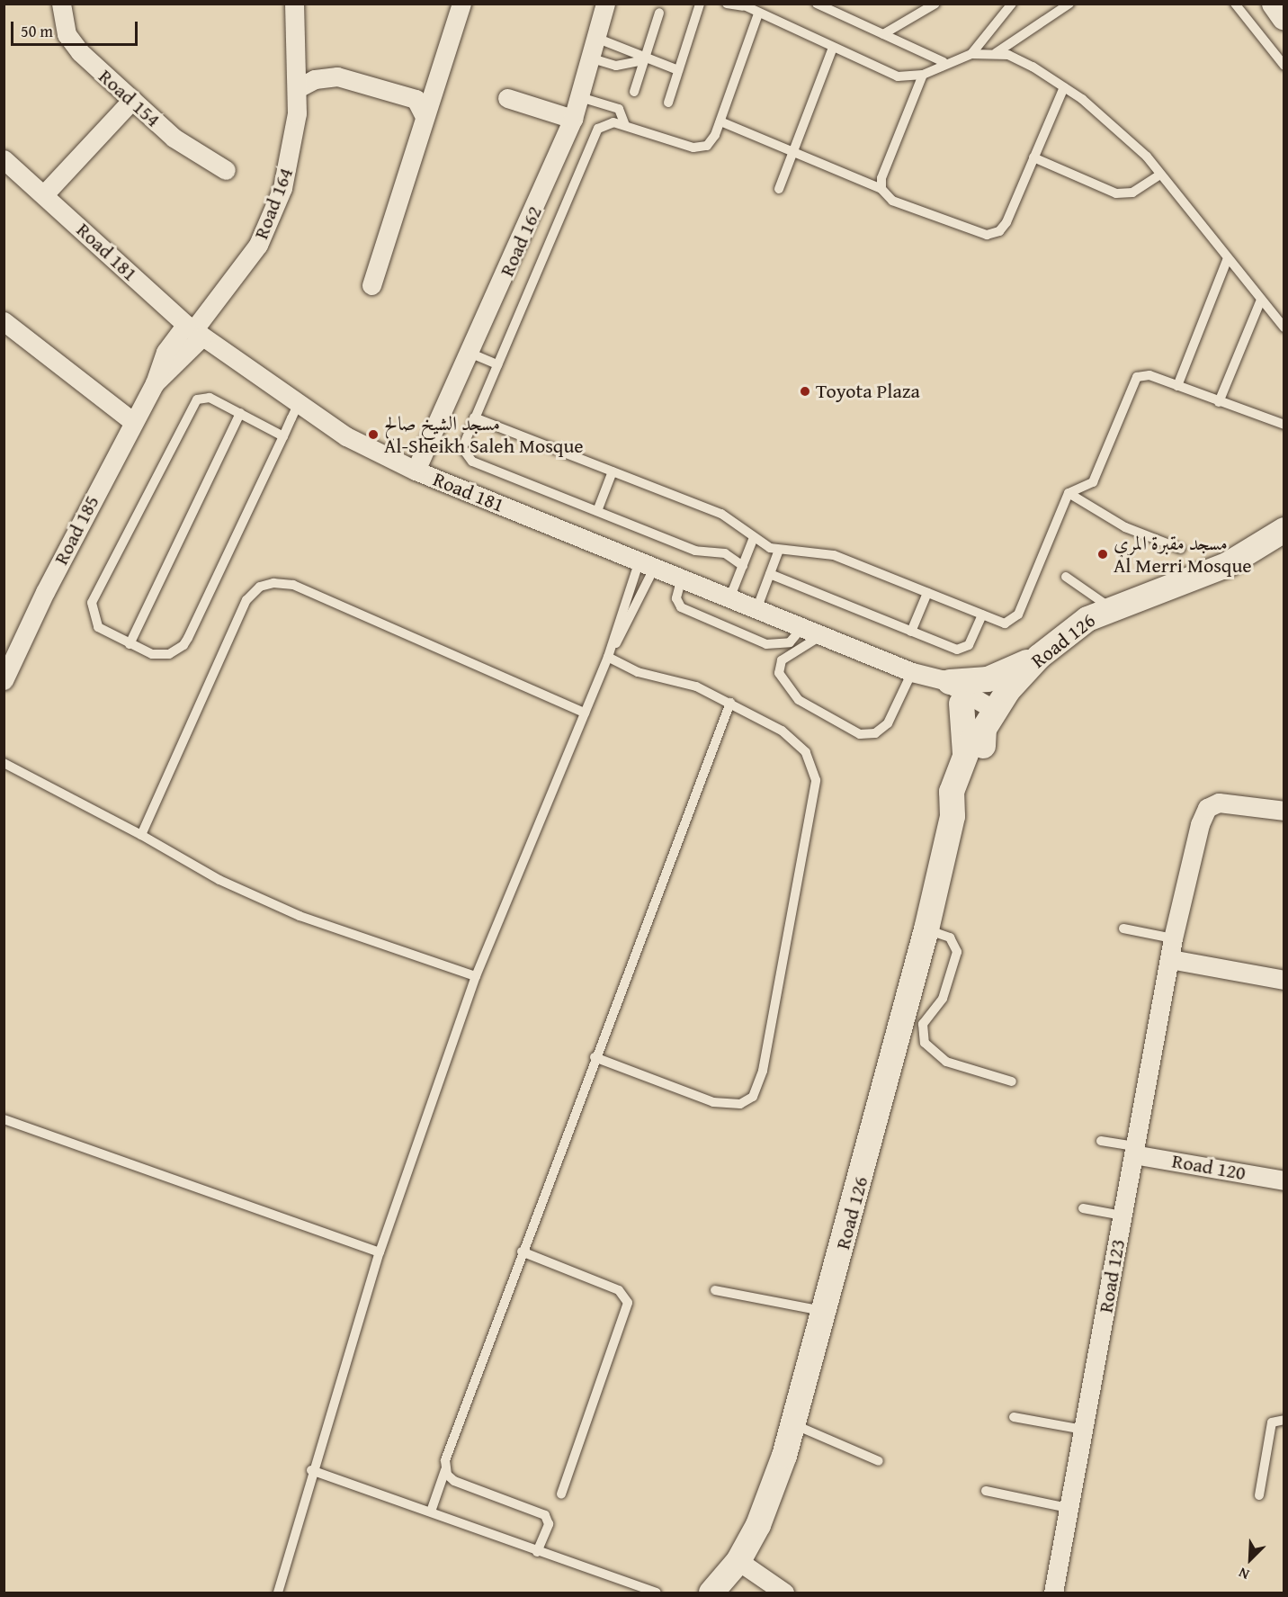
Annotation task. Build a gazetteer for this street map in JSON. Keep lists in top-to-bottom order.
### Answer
{
  "streets": {
    "street": [
      "Road 154",
      "Road 164",
      "Road 162",
      "Road 181",
      "Road 185",
      "Road 126",
      "Road 120",
      "Road 123"
    ]
  },
  "crossings": [
    ["Road 164", "Road 181"],
    ["Road 164", "Road 185"],
    ["Road 162", "Road 181"],
    ["Road 181", "Road 185"],
    ["Road 181", "Road 126"],
    ["Road 120", "Road 123"]
  ],
  "places": ["Toyota Plaza", "مسجد الشيخ صالح Al-Sheikh Saleh Mosque", "مسجد مقبرة المري Al Merri Mosque"],
  "scale_bar": "50 m",
  "north": "bottom left"
}
